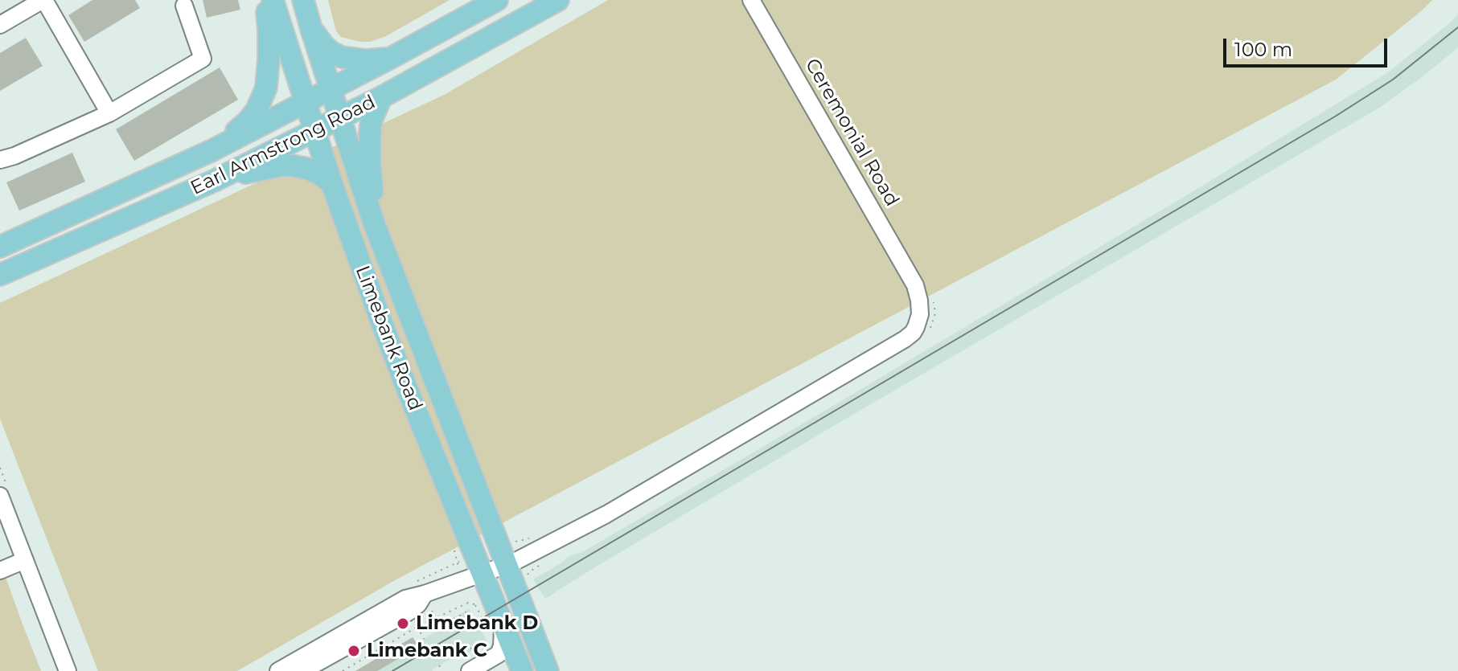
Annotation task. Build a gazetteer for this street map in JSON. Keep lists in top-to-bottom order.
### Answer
{
  "streets": {
    "main road": ["Earl Armstrong Road", "Limebank Road"],
    "street": ["Ceremonial Road"]
  },
  "crossings": [
    ["Ceremonial Road", "Limebank Road"],
    ["Earl Armstrong Road", "Limebank Road"]
  ],
  "places": ["Limebank D", "Limebank C"],
  "scale_bar": "100 m"
}
